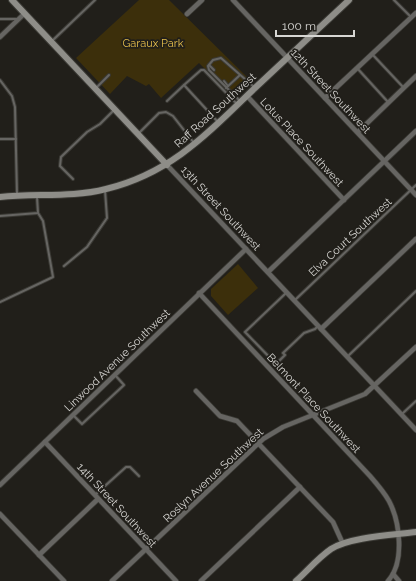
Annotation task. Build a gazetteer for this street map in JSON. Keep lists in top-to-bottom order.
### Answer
{
  "streets": {
    "main road": ["Raff Road Southwest", "13th Street Southwest"],
    "street": [
      "12th Street Southwest",
      "Lotus Place Southwest",
      "Linwood Avenue Southwest",
      "Belmont Place Southwest",
      "Roslyn Avenue Southwest",
      "14th Street Southwest"
    ],
    "lane": ["Elva Court Southwest"]
  },
  "crossings": [
    ["12th Street Southwest", "Raff Road Southwest"],
    ["12th Street Southwest", "Elva Court Southwest"],
    ["Raff Road Southwest", "Lotus Place Southwest"],
    ["Raff Road Southwest", "13th Street Southwest"],
    ["13th Street Southwest", "Elva Court Southwest"],
    ["13th Street Southwest", "Linwood Avenue Southwest"],
    ["13th Street Southwest", "Roslyn Avenue Southwest"],
    ["Linwood Avenue Southwest", "Belmont Place Southwest"],
    ["Linwood Avenue Southwest", "14th Street Southwest"],
    ["Belmont Place Southwest", "Roslyn Avenue Southwest"],
    ["Roslyn Avenue Southwest", "14th Street Southwest"]
  ],
  "parks": ["Garaux Park"],
  "scale_bar": "100 m"
}
